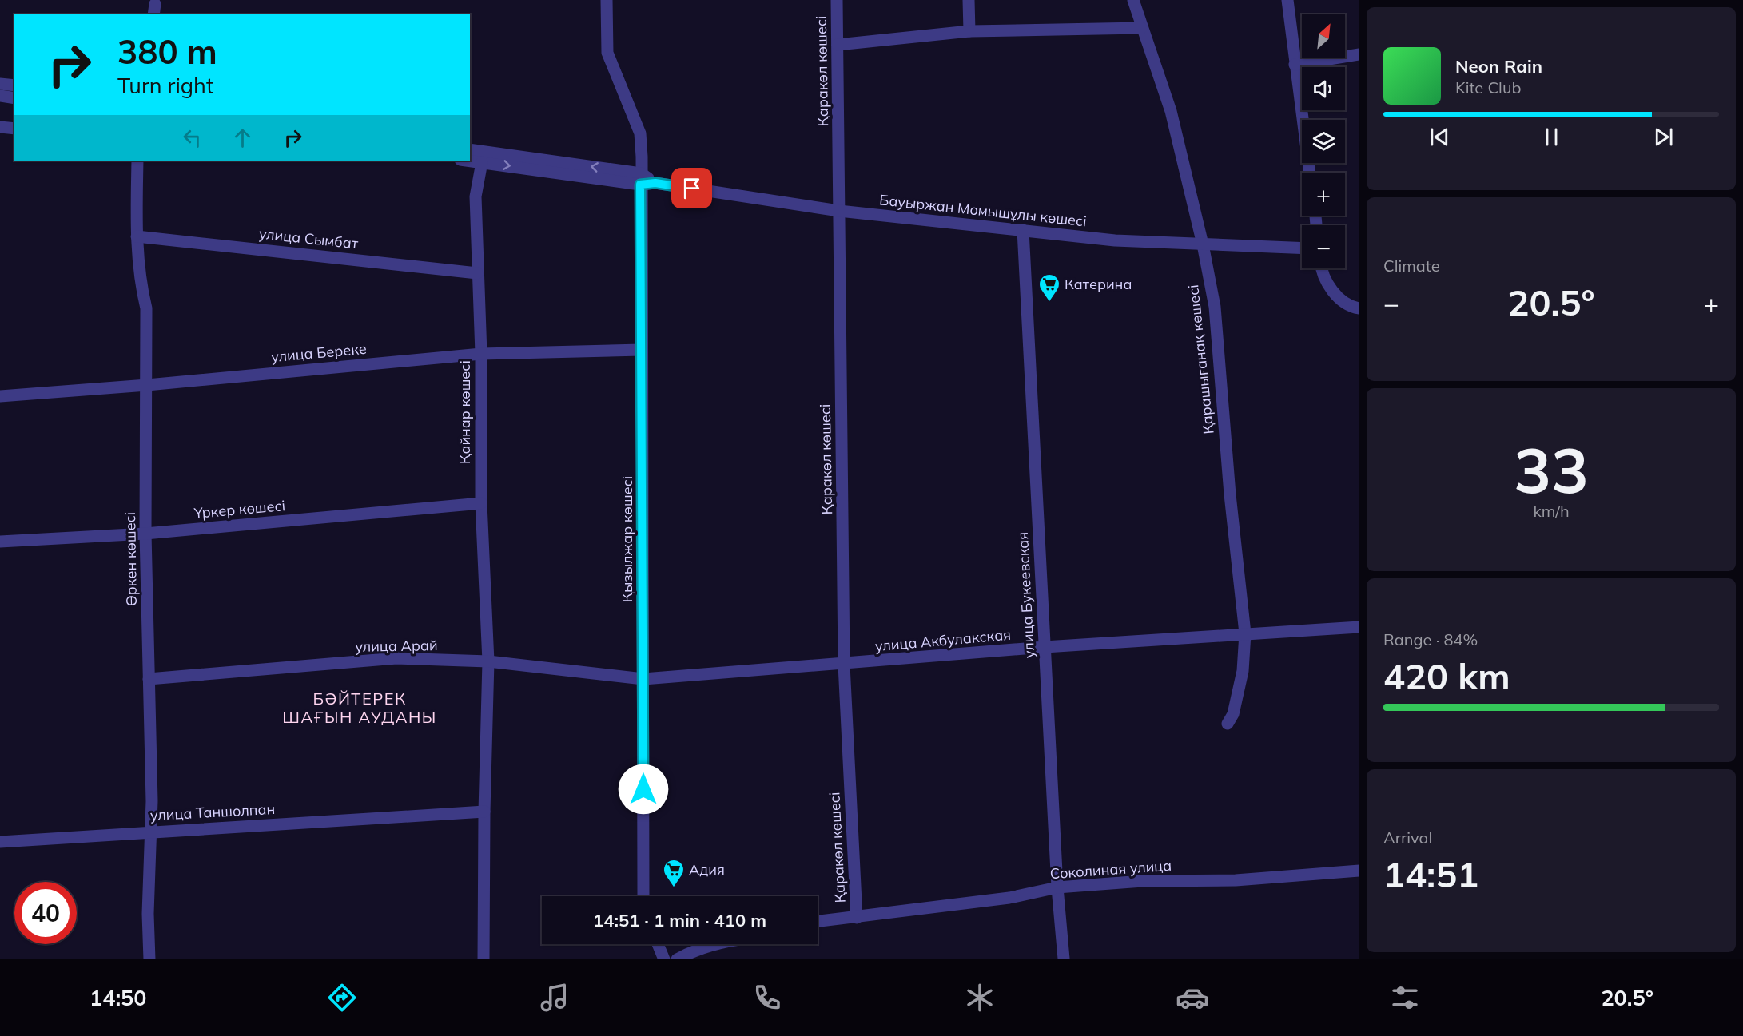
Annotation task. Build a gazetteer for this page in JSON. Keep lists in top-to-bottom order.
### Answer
{
  "streets": {
    "street": [
      "Қаракөл көшесі",
      "Бауыржан Момышұлы көшесі",
      "улица Сымбат",
      "улица Береке",
      "Қарашығанақ көшесі",
      "Қайнар көшесі",
      "Үркер көшесі",
      "Қызылжар көшесі",
      "Өркен көшесі",
      "улица Букеевская",
      "улица Акбулакская",
      "улица Арай",
      "улица Таншолпан",
      "Соколиная улица"
    ]
  },
  "crossings": [
    ["Қаракөл көшесі", "Бауыржан Момышұлы көшесі"],
    ["Қаракөл көшесі", "улица Акбулакская"],
    ["Қаракөл көшесі", "Соколиная улица"],
    ["Бауыржан Момышұлы көшесі", "Қарашығанақ көшесі"],
    ["Бауыржан Момышұлы көшесі", "Қызылжар көшесі"],
    ["Бауыржан Момышұлы көшесі", "улица Букеевская"],
    ["улица Сымбат", "Қайнар көшесі"],
    ["улица Сымбат", "Өркен көшесі"],
    ["улица Береке", "Қайнар көшесі"],
    ["улица Береке", "Қызылжар көшесі"],
    ["улица Береке", "Өркен көшесі"],
    ["Қарашығанақ көшесі", "улица Акбулакская"],
    ["Қайнар көшесі", "Үркер көшесі"],
    ["Қайнар көшесі", "улица Арай"],
    ["Қайнар көшесі", "улица Таншолпан"],
    ["Үркер көшесі", "Өркен көшесі"],
    ["Қызылжар көшесі", "улица Акбулакская"],
    ["Қызылжар көшесі", "улица Арай"],
    ["Өркен көшесі", "улица Арай"],
    ["Өркен көшесі", "улица Таншолпан"],
    ["улица Букеевская", "улица Акбулакская"],
    ["улица Букеевская", "Соколиная улица"],
    ["улица Акбулакская", "улица Арай"]
  ],
  "districts": ["БӘЙТЕРЕК ШАҒЫН АУДАНЫ"],
  "places": {
    "supermarket": ["Катерина", "Адия"]
  },
  "north": "top right",
  "page": {
    "map_buttons": ["+", "−"],
    "turn": ["380 m", "Turn right"],
    "song": ["Neon Rain", "Kite Club"],
    "tile": [
      "Climate",
      ["33", "km/h"],
      ["Range · 84%", "420 km"],
      ["Arrival", "14:51"]
    ],
    "heat": ["−", "20.5°", "+"],
    "limit": "40",
    "trip": "14:51 · 1 min · 410 m",
    "tabs": ["14:50", "20.5°"]
  }
}
